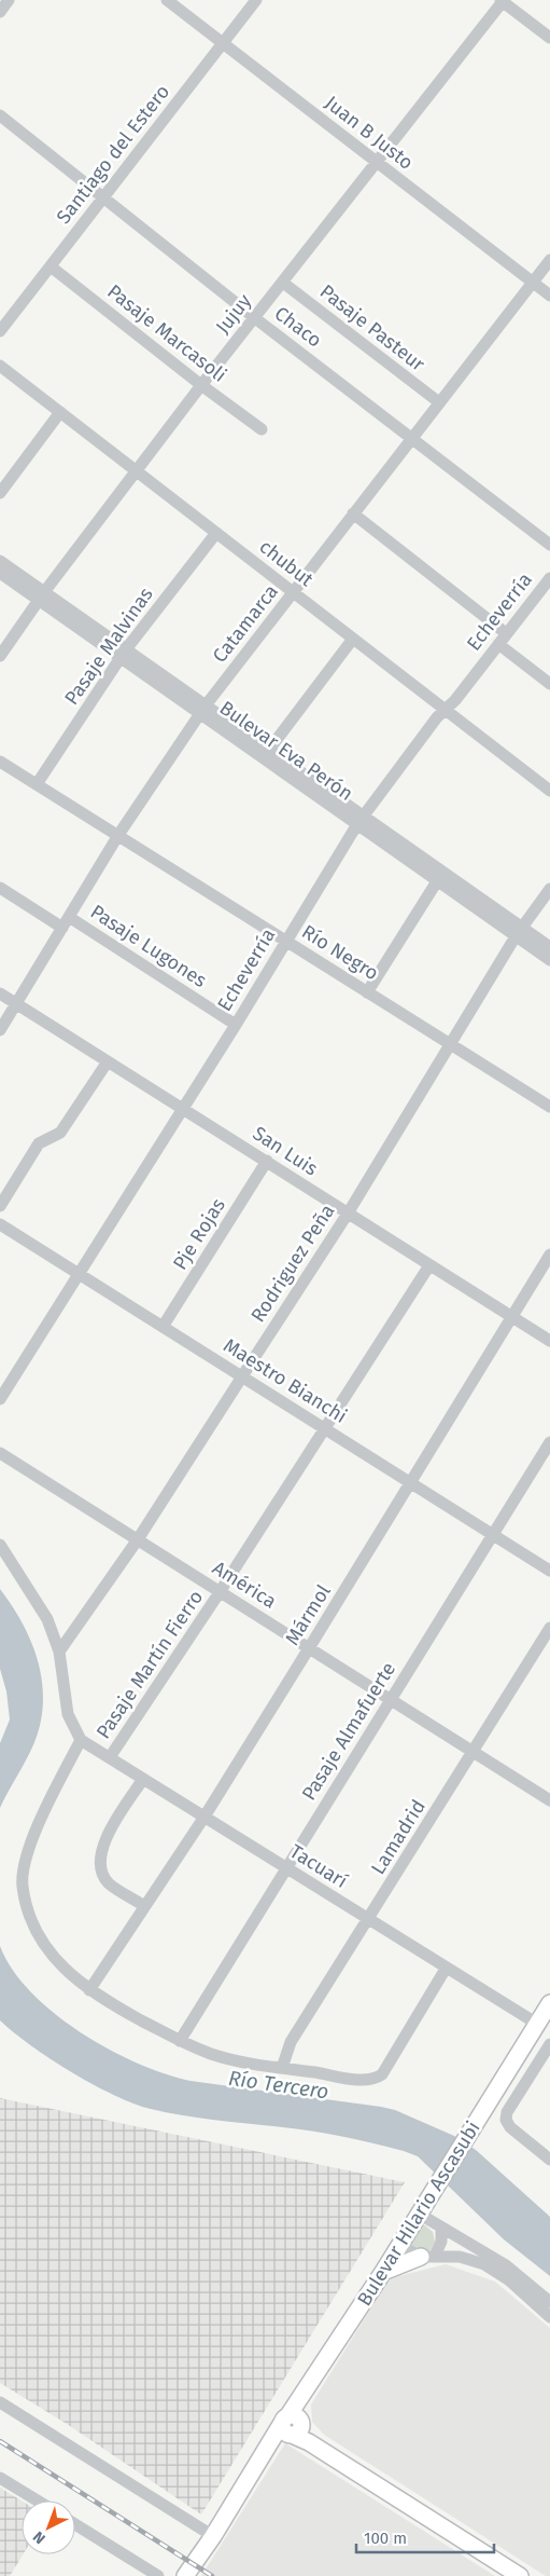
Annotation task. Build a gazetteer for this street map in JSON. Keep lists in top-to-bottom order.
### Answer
{
  "streets": {
    "main road": ["Bulevar Hilario Ascasubi"],
    "street": [
      "Juan B Justo",
      "Santiago del Estero",
      "Jujuy",
      "Chaco",
      "Pasaje Pasteur",
      "Pasaje Marcasoli",
      "chubut",
      "Echeverría",
      "Catamarca",
      "Pasaje Malvinas",
      "Bulevar Eva Perón",
      "Pasaje Lugones",
      "Río Negro",
      "San Luis",
      "Pje Rojas",
      "Rodriguez Peña",
      "Maestro Bianchi",
      "América",
      "Mármol",
      "Pasaje Martín Fierro",
      "Pasaje Almafuerte",
      "Lamadrid",
      "Tacuarí"
    ]
  },
  "crossings": [
    ["Juan B Justo", "Santiago del Estero"],
    ["Juan B Justo", "Jujuy"],
    ["Juan B Justo", "Catamarca"],
    ["Santiago del Estero", "Chaco"],
    ["Santiago del Estero", "Pasaje Marcasoli"],
    ["Jujuy", "Chaco"],
    ["Jujuy", "Pasaje Pasteur"],
    ["Jujuy", "Pasaje Marcasoli"],
    ["Jujuy", "chubut"],
    ["Jujuy", "Bulevar Eva Perón"],
    ["Chaco", "Catamarca"],
    ["Pasaje Pasteur", "Catamarca"],
    ["chubut", "Echeverría"],
    ["chubut", "Catamarca"],
    ["chubut", "Pasaje Malvinas"],
    ["Echeverría", "Bulevar Eva Perón"],
    ["Echeverría", "Pasaje Lugones"],
    ["Echeverría", "Río Negro"],
    ["Echeverría", "San Luis"],
    ["Echeverría", "Maestro Bianchi"],
    ["Catamarca", "Bulevar Eva Perón"],
    ["Catamarca", "Pasaje Lugones"],
    ["Catamarca", "Río Negro"],
    ["Catamarca", "San Luis"],
    ["Pasaje Malvinas", "Bulevar Eva Perón"],
    ["Pasaje Malvinas", "Río Negro"],
    ["Bulevar Eva Perón", "Rodriguez Peña"],
    ["Río Negro", "Rodriguez Peña"],
    ["San Luis", "Pje Rojas"],
    ["San Luis", "Rodriguez Peña"],
    ["San Luis", "Mármol"],
    ["San Luis", "Pasaje Martín Fierro"],
    ["Pje Rojas", "Maestro Bianchi"],
    ["Rodriguez Peña", "Maestro Bianchi"],
    ["Rodriguez Peña", "América"],
    ["Maestro Bianchi", "Mármol"],
    ["Maestro Bianchi", "Pasaje Martín Fierro"],
    ["Maestro Bianchi", "Pasaje Almafuerte"],
    ["América", "Mármol"],
    ["América", "Pasaje Martín Fierro"],
    ["América", "Pasaje Almafuerte"],
    ["América", "Lamadrid"],
    ["Mármol", "Tacuarí"],
    ["Pasaje Martín Fierro", "Tacuarí"],
    ["Pasaje Almafuerte", "Tacuarí"],
    ["Lamadrid", "Tacuarí"],
    ["Tacuarí", "Bulevar Hilario Ascasubi"]
  ],
  "water": ["Río Tercero"],
  "scale_bar": "100 m",
  "north": "bottom left"
}
